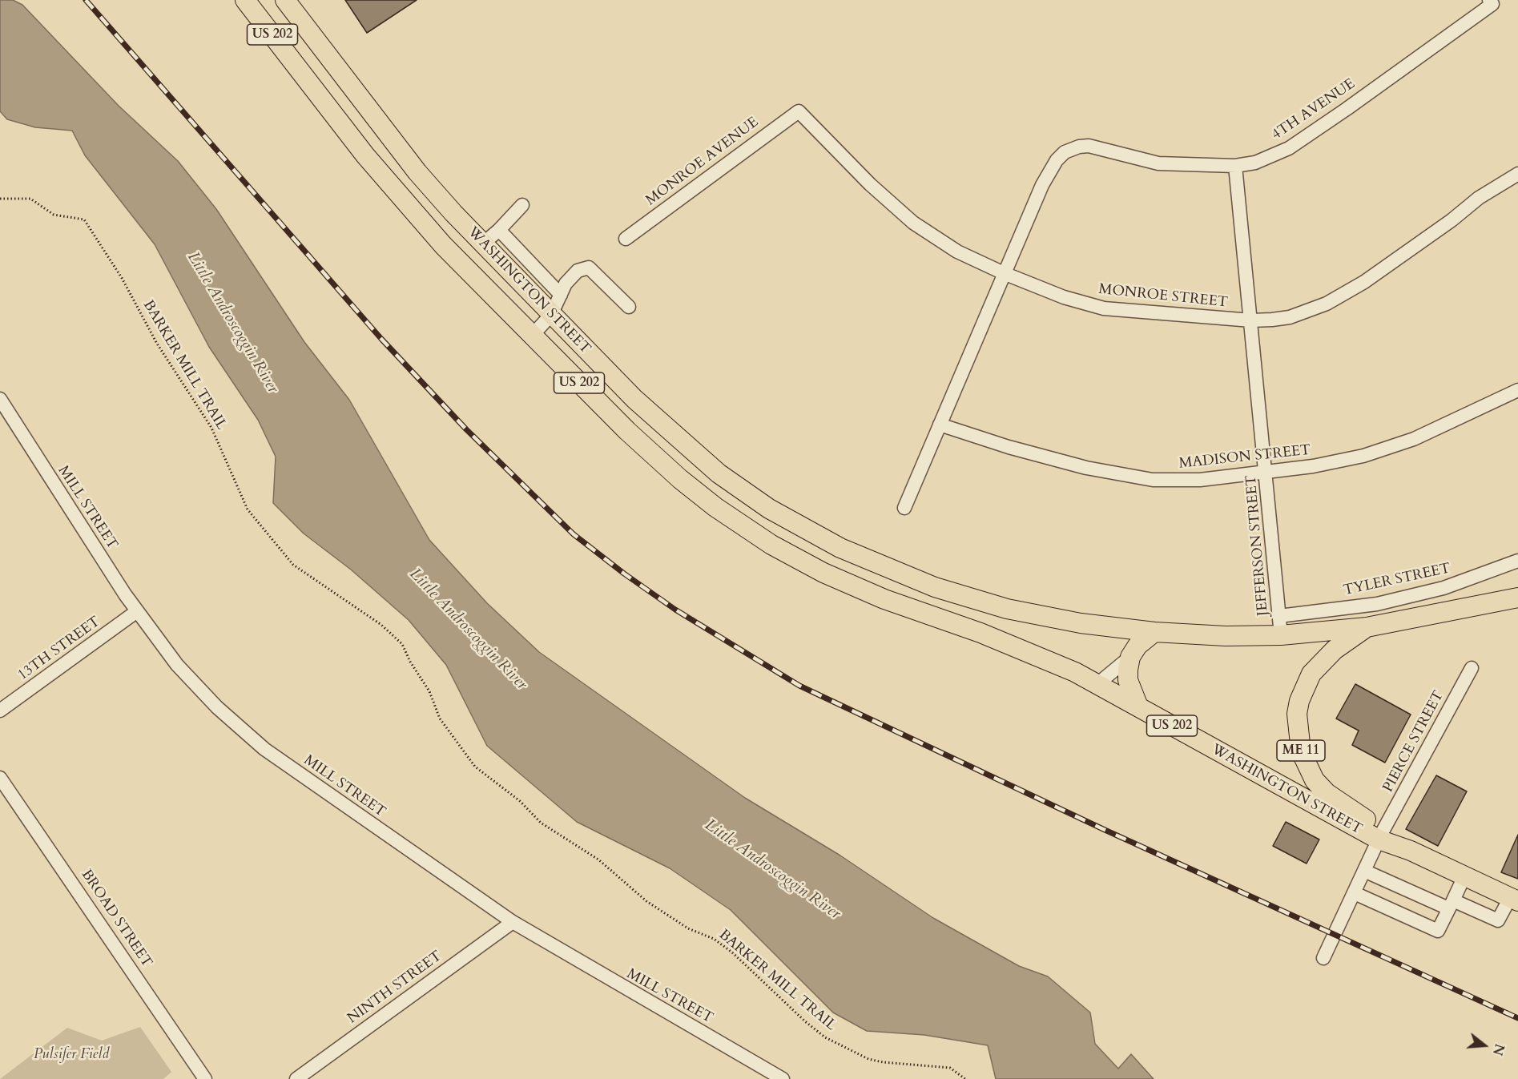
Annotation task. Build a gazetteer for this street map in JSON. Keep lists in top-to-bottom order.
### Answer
{
  "streets": {
    "highway": ["US 202", "WASHINGTON STREET", "ME 11"],
    "street": [
      "4TH AVENUE",
      "MONROE AVENUE",
      "MONROE STREET",
      "MADISON STREET",
      "MILL STREET",
      "JEFFERSON STREET",
      "TYLER STREET",
      "13TH STREET",
      "PIERCE STREET",
      "BROAD STREET",
      "NINTH STREET"
    ],
    "path": ["BARKER MILL TRAIL"]
  },
  "crossings": [
    ["US 202", "WASHINGTON STREET"],
    ["4TH AVENUE", "MONROE STREET"],
    ["4TH AVENUE", "JEFFERSON STREET"],
    ["MONROE AVENUE", "MONROE STREET"],
    ["WASHINGTON STREET", "JEFFERSON STREET"],
    ["WASHINGTON STREET", "PIERCE STREET"],
    ["WASHINGTON STREET", "ME 11"],
    ["MONROE STREET", "JEFFERSON STREET"],
    ["MADISON STREET", "JEFFERSON STREET"],
    ["MILL STREET", "13TH STREET"],
    ["MILL STREET", "NINTH STREET"],
    ["JEFFERSON STREET", "TYLER STREET"],
    ["PIERCE STREET", "ME 11"]
  ],
  "water": ["Little Androscoggin River"],
  "parks": ["Pulsifer Field"],
  "north": "right"
}
